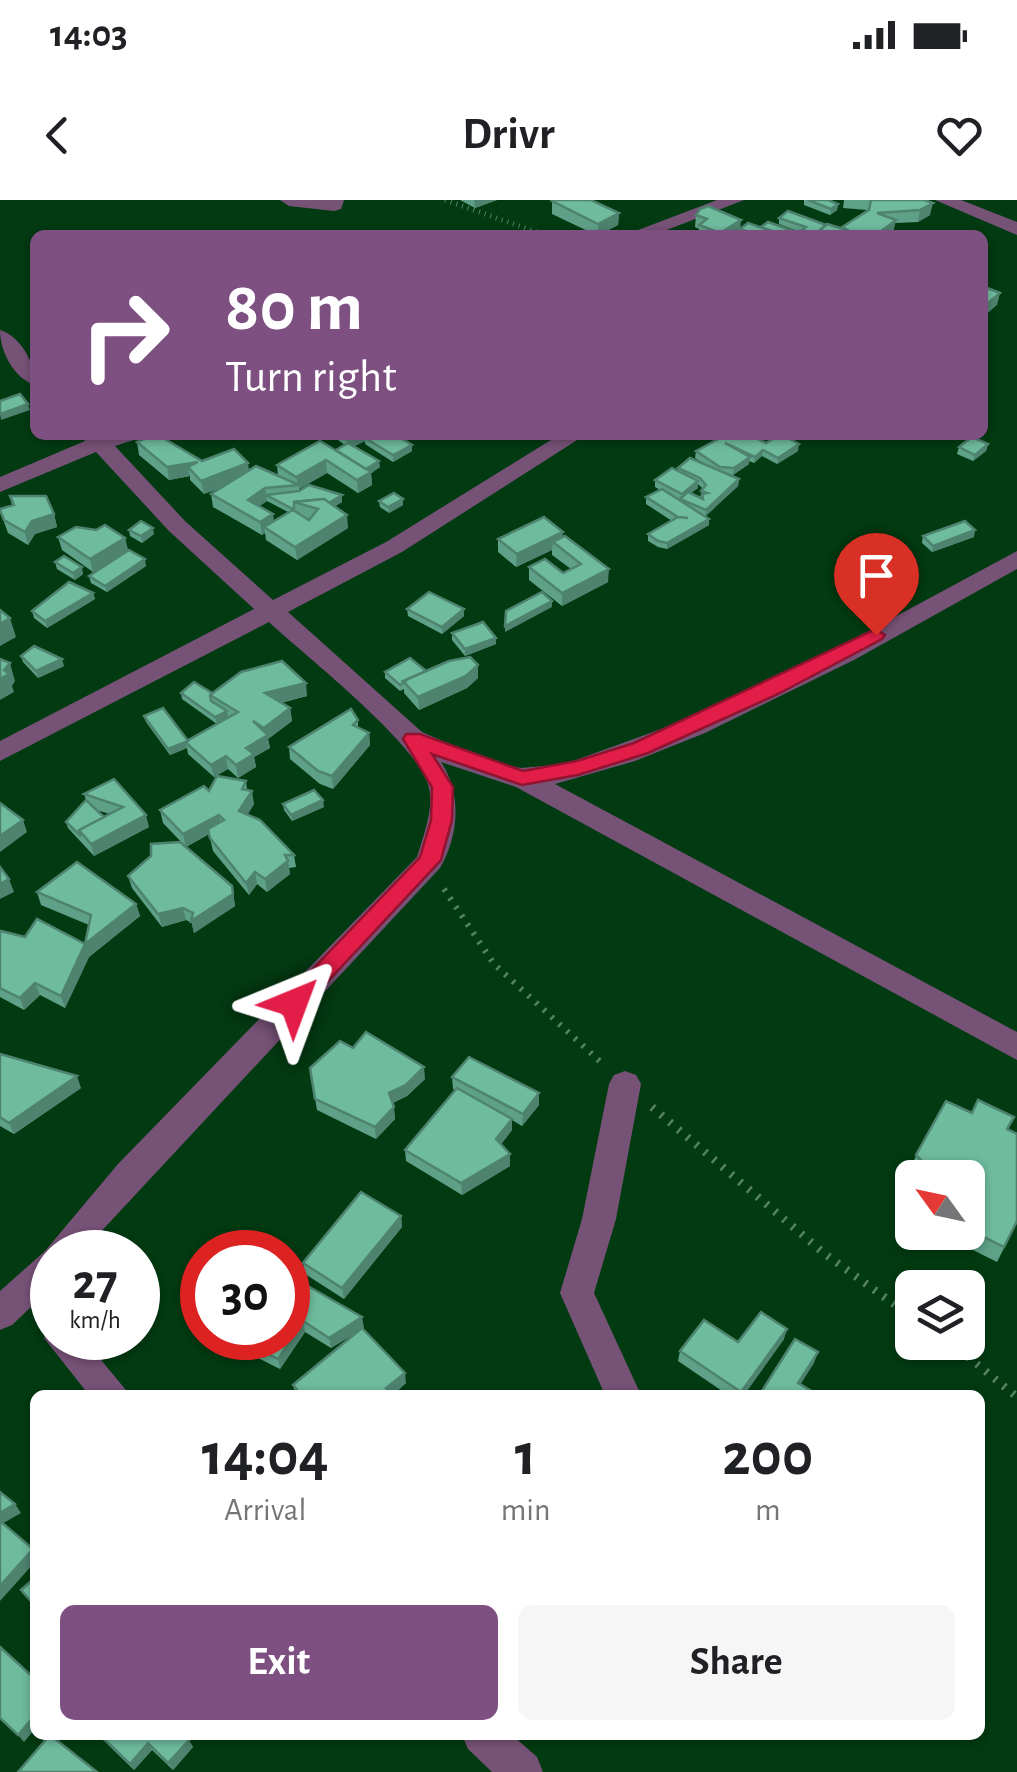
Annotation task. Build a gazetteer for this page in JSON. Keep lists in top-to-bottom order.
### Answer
{
  "north": "top left",
  "page": {
    "status": "14:03",
    "header": "Drivr",
    "turn": ["80 m", "Turn right"],
    "speed": "27 km/h",
    "limit": "30",
    "eta": [
      "14:04",
      "Arrival",
      "1",
      "min",
      "200",
      "m"
    ],
    "buttons": ["Exit", "Share"]
  }
}
